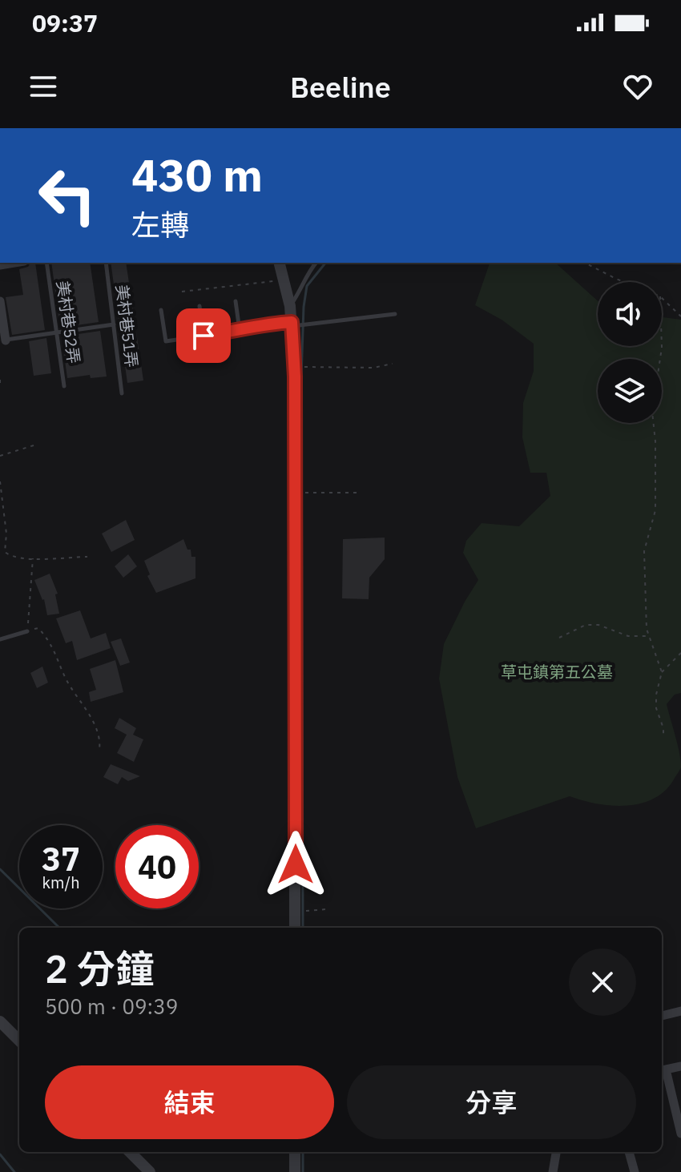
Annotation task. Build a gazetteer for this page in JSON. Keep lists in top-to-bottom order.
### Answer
{
  "streets": {
    "lane": ["美村巷52弄", "美村巷51弄"]
  },
  "parks": ["草屯鎮第五公墓"],
  "page": {
    "status": "09:37",
    "header": "Beeline",
    "turn": ["430 m", "左轉"],
    "speed": "37 km/h",
    "limit": "40",
    "heading": ["2 分鐘", "500 m · 09:39"],
    "buttons": ["結束", "分享"]
  }
}
